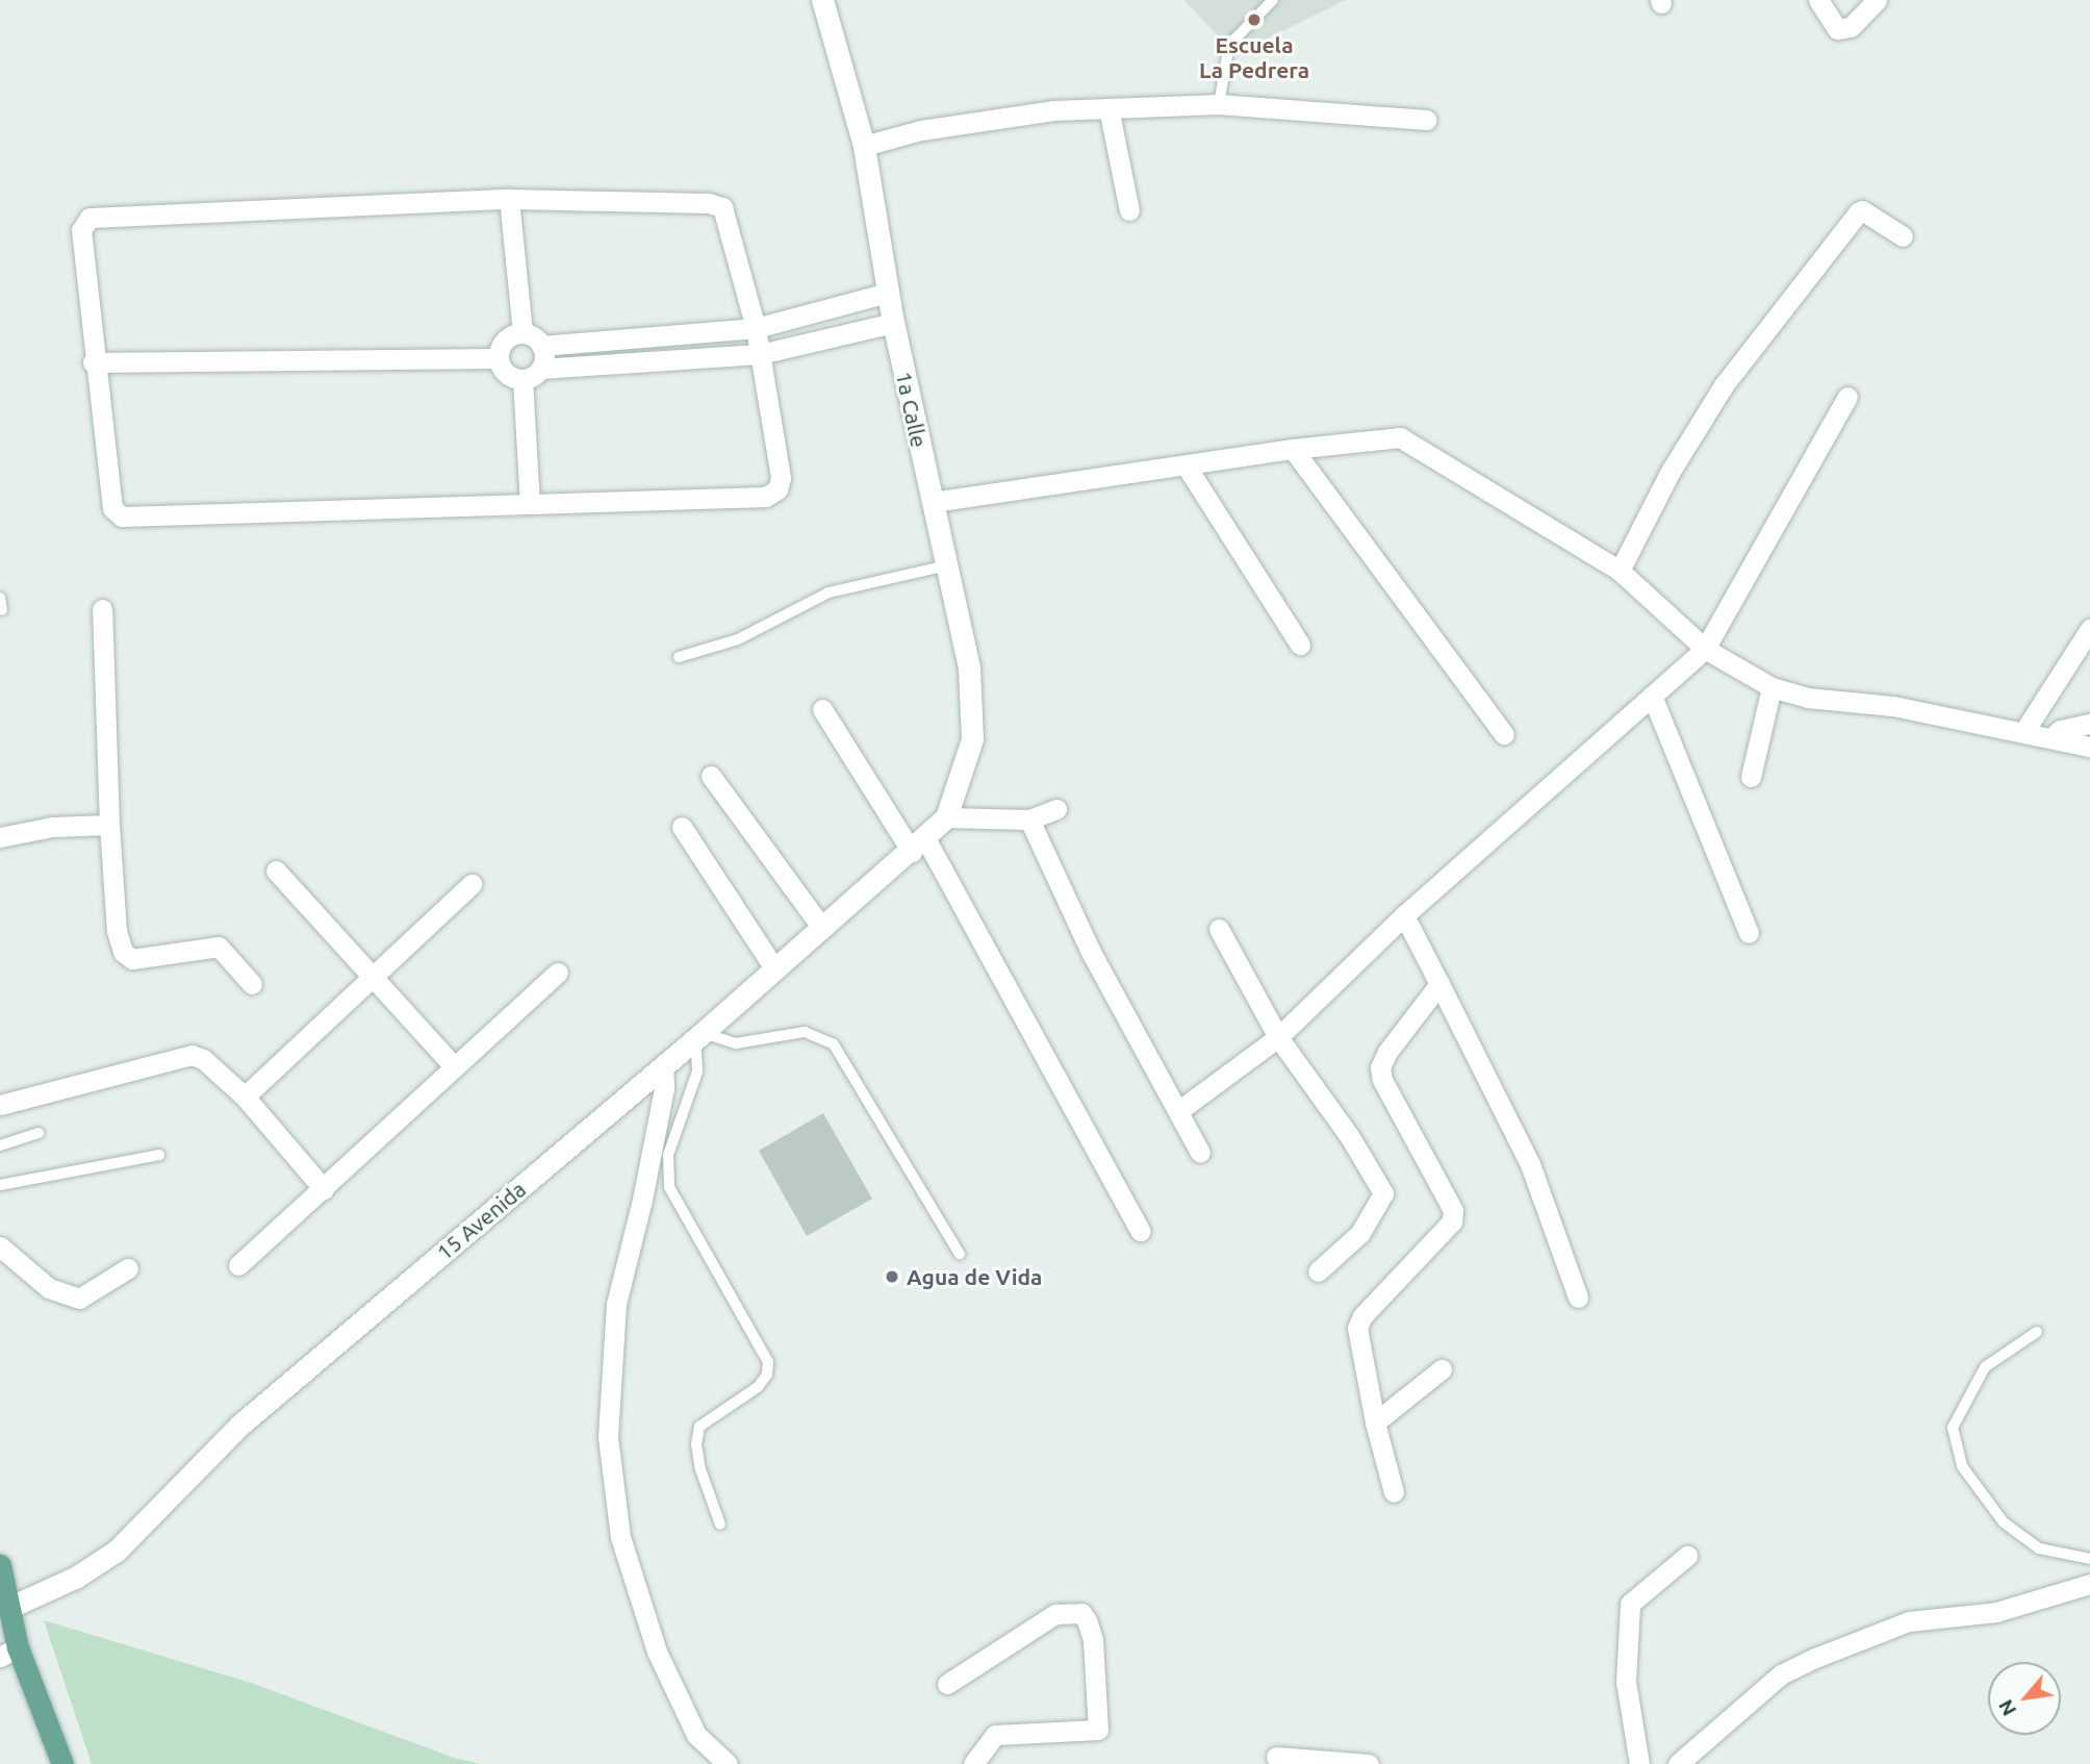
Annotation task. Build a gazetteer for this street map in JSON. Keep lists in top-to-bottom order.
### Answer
{
  "streets": {
    "street": ["1a Calle", "15 Avenida"]
  },
  "crossings": [
    ["1a Calle", "15 Avenida"]
  ],
  "places": ["Escuela La Pedrera", "Agua de Vida"],
  "north": "bottom left"
}
